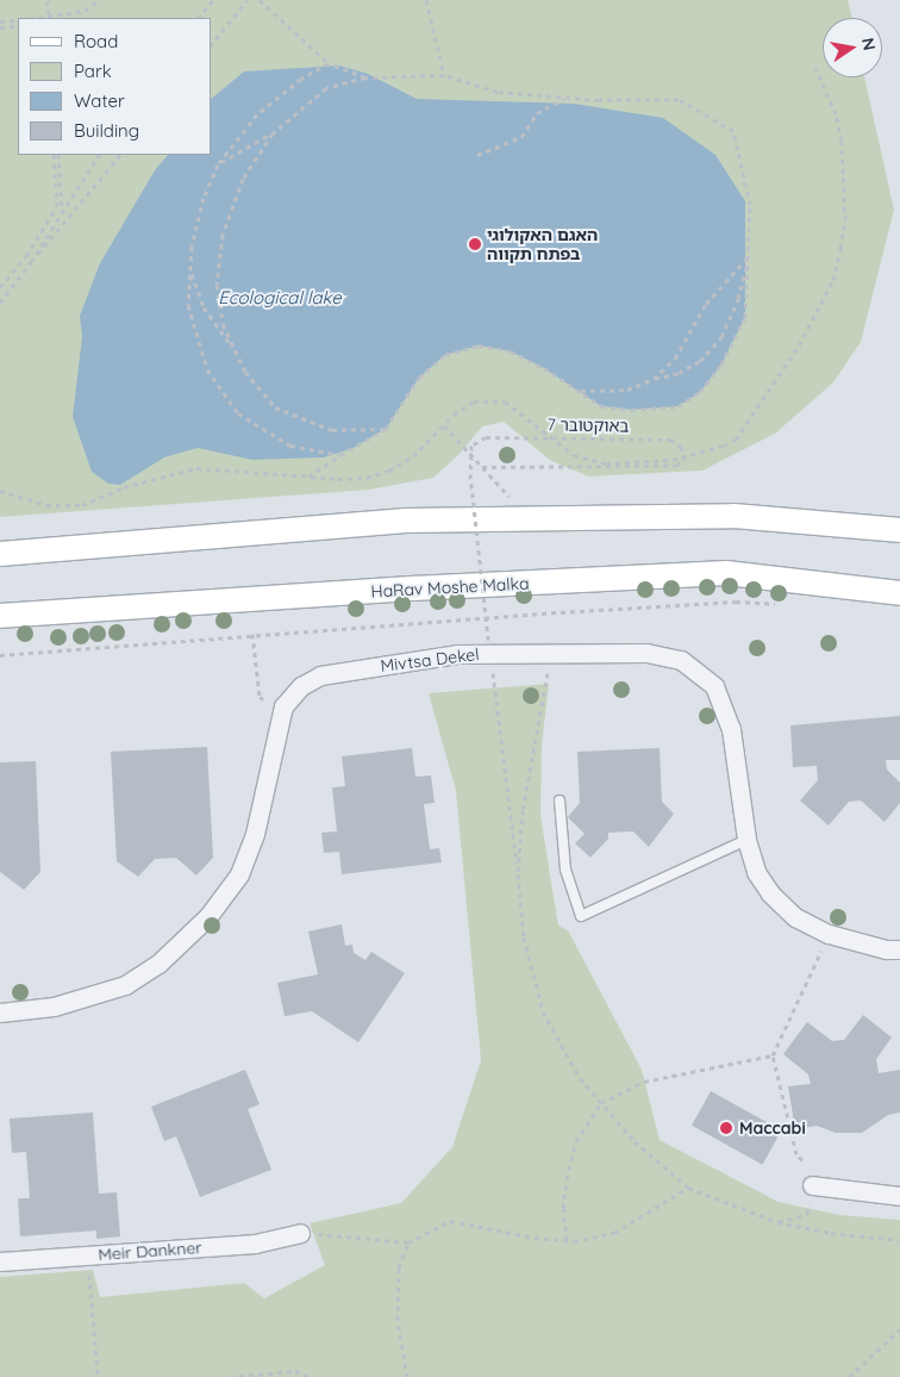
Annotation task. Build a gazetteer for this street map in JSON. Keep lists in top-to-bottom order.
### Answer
{
  "streets": {
    "street": ["HaRav Moshe Malka", "Mivtsa Dekel", "Meir Dankner"],
    "path": ["7 באוקטובר"]
  },
  "crossings": [
    ["7 באוקטובר", "Mivtsa Dekel"]
  ],
  "water": ["Ecological lake"],
  "places": ["האגם האקולוגי בפתח תקווה", "Maccabi"],
  "legend": [
    "Road",
    "Park",
    "Water",
    "Building"
  ],
  "north": "right"
}
